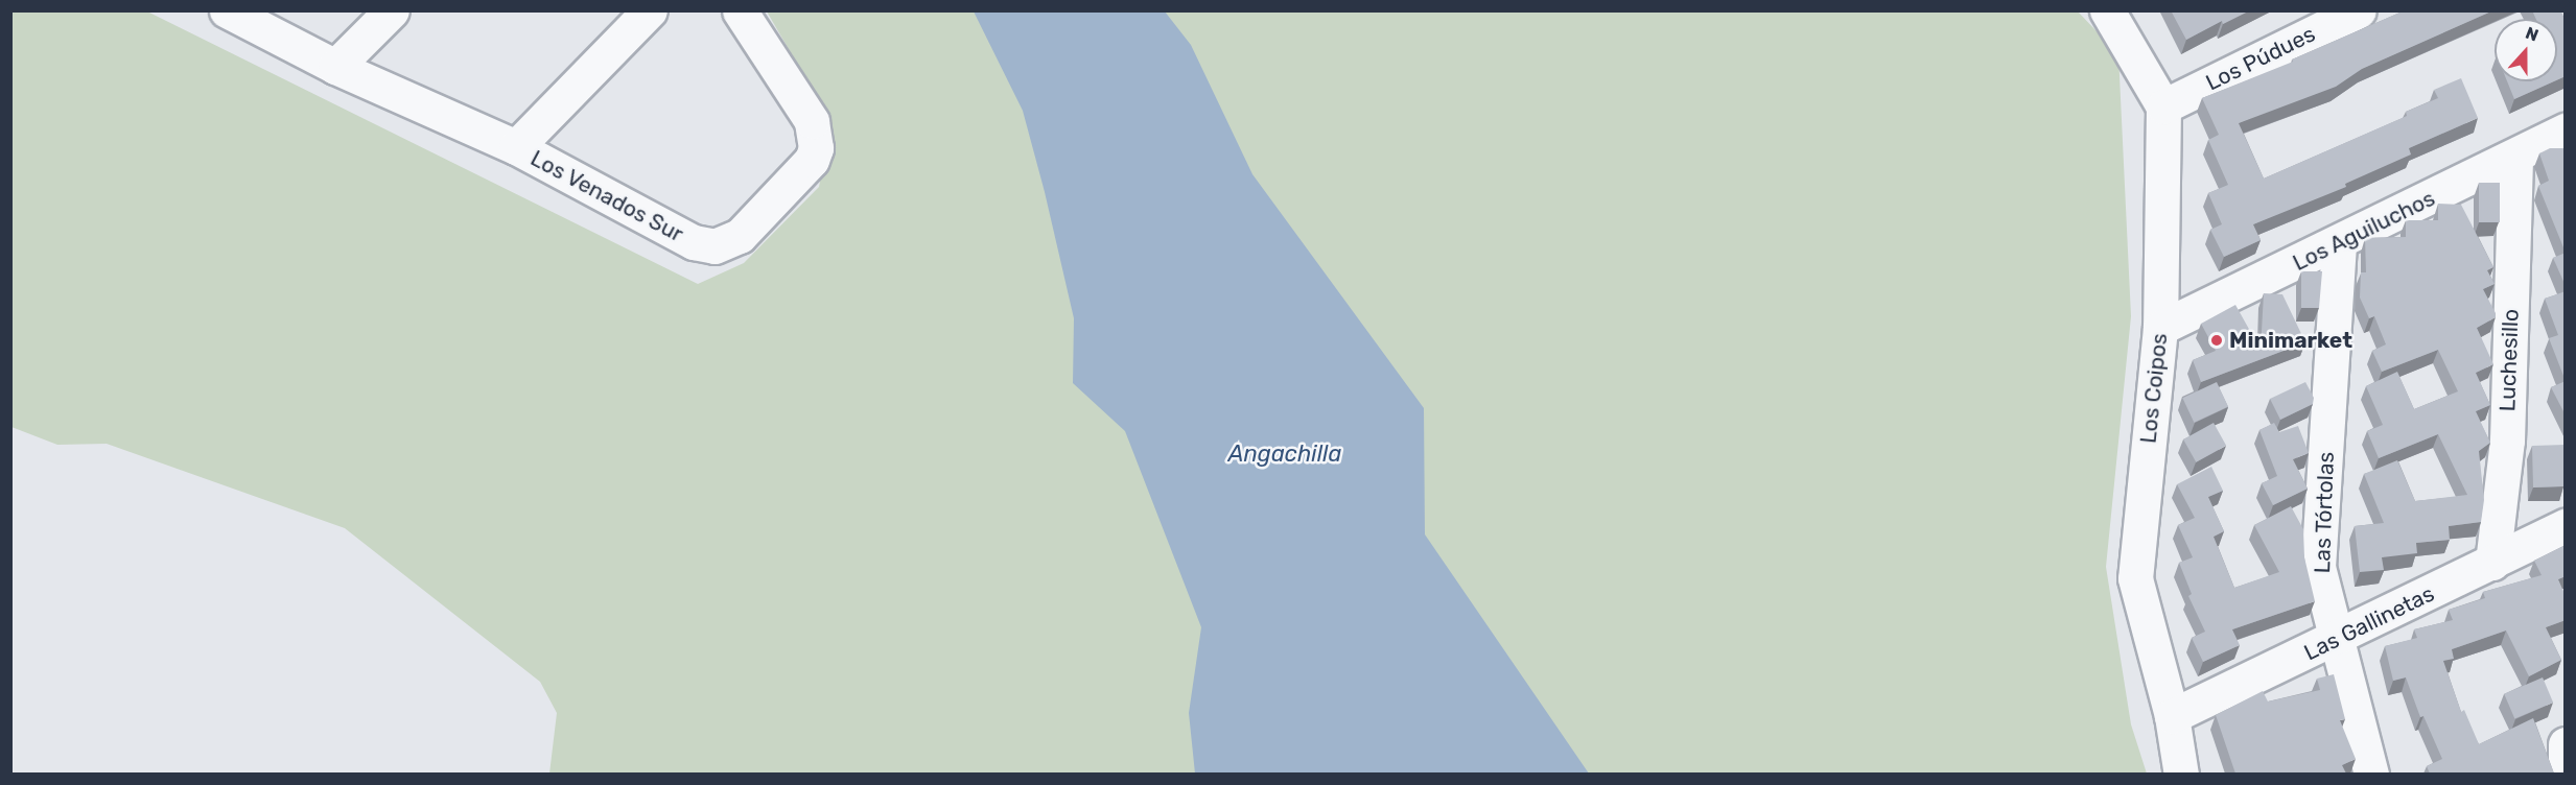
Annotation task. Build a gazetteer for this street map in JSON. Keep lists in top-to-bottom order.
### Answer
{
  "streets": {
    "street": [
      "Los Púdues",
      "Los Venados Sur",
      "Los Aguiluchos",
      "Luchesillo",
      "Los Coipos",
      "Las Tórtolas",
      "Las Gallinetas"
    ]
  },
  "crossings": [
    ["Los Púdues", "Los Coipos"],
    ["Los Aguiluchos", "Luchesillo"],
    ["Los Aguiluchos", "Los Coipos"],
    ["Los Aguiluchos", "Las Tórtolas"],
    ["Luchesillo", "Las Gallinetas"],
    ["Los Coipos", "Las Gallinetas"],
    ["Las Tórtolas", "Las Gallinetas"]
  ],
  "water": ["Angachilla"],
  "places": ["Minimarket"],
  "north": "top"
}
